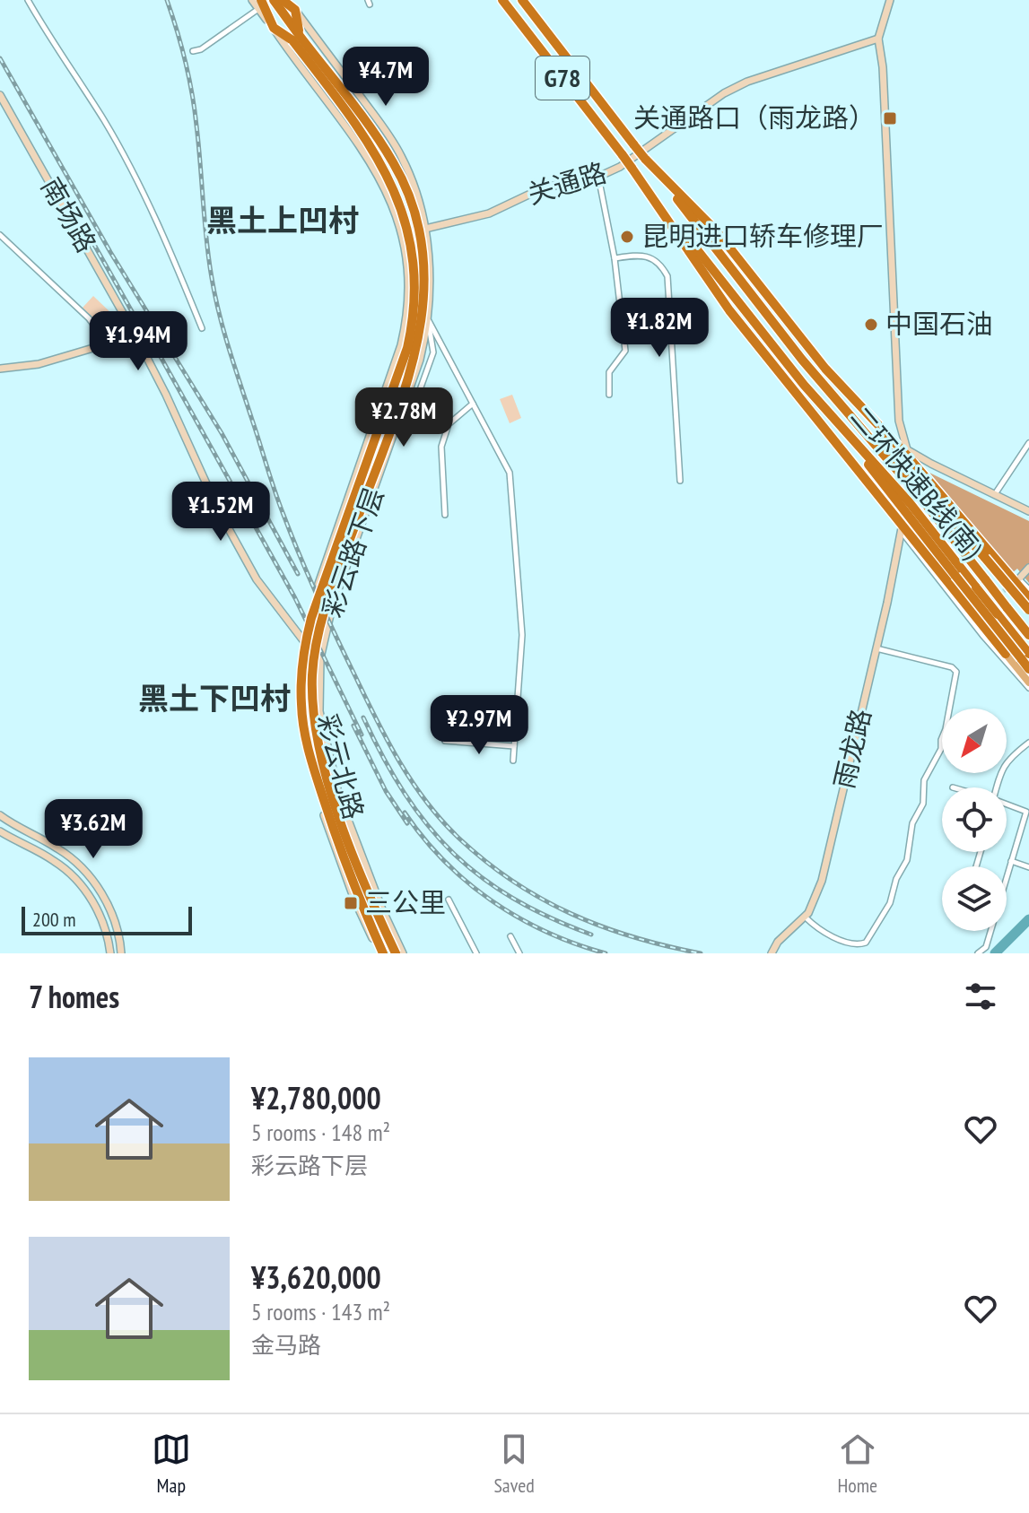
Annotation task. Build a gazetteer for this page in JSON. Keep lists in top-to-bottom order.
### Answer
{
  "streets": {
    "highway": ["G78", "二环快速B线(南)", "彩云北路"],
    "street": [
      "关通路",
      "南场路",
      "彩云路下层",
      "雨龙路"
    ]
  },
  "crossings": [
    ["G78", "二环快速B线(南)"],
    ["关通路", "彩云路下层"],
    ["南场路", "彩云路下层"],
    ["彩云路下层", "彩云北路"]
  ],
  "districts": ["黑土上凹村", "黑土下凹村"],
  "places": {
    "transit": ["关通路口（雨龙路）", "三公里"],
    "other": ["昆明进口轿车修理厂", "中国石油"]
  },
  "scale_bar": "200 m",
  "north": "bottom left",
  "page": {
    "price": [
      "¥4.7M",
      "¥1.82M",
      "¥1.94M",
      "¥2.78M",
      "¥1.52M",
      "¥2.97M",
      "¥3.62M"
    ],
    "scale": "200 m",
    "heading": "7 homes",
    "list": [
      {
        "name": "¥2,780,000",
        "note": "5 rooms · 148 m² · 彩云路下层"
      },
      {
        "name": "¥3,620,000",
        "note": "5 rooms · 143 m² · 金马路"
      }
    ],
    "tabs": ["Map", "Saved", "Home"]
  }
}
